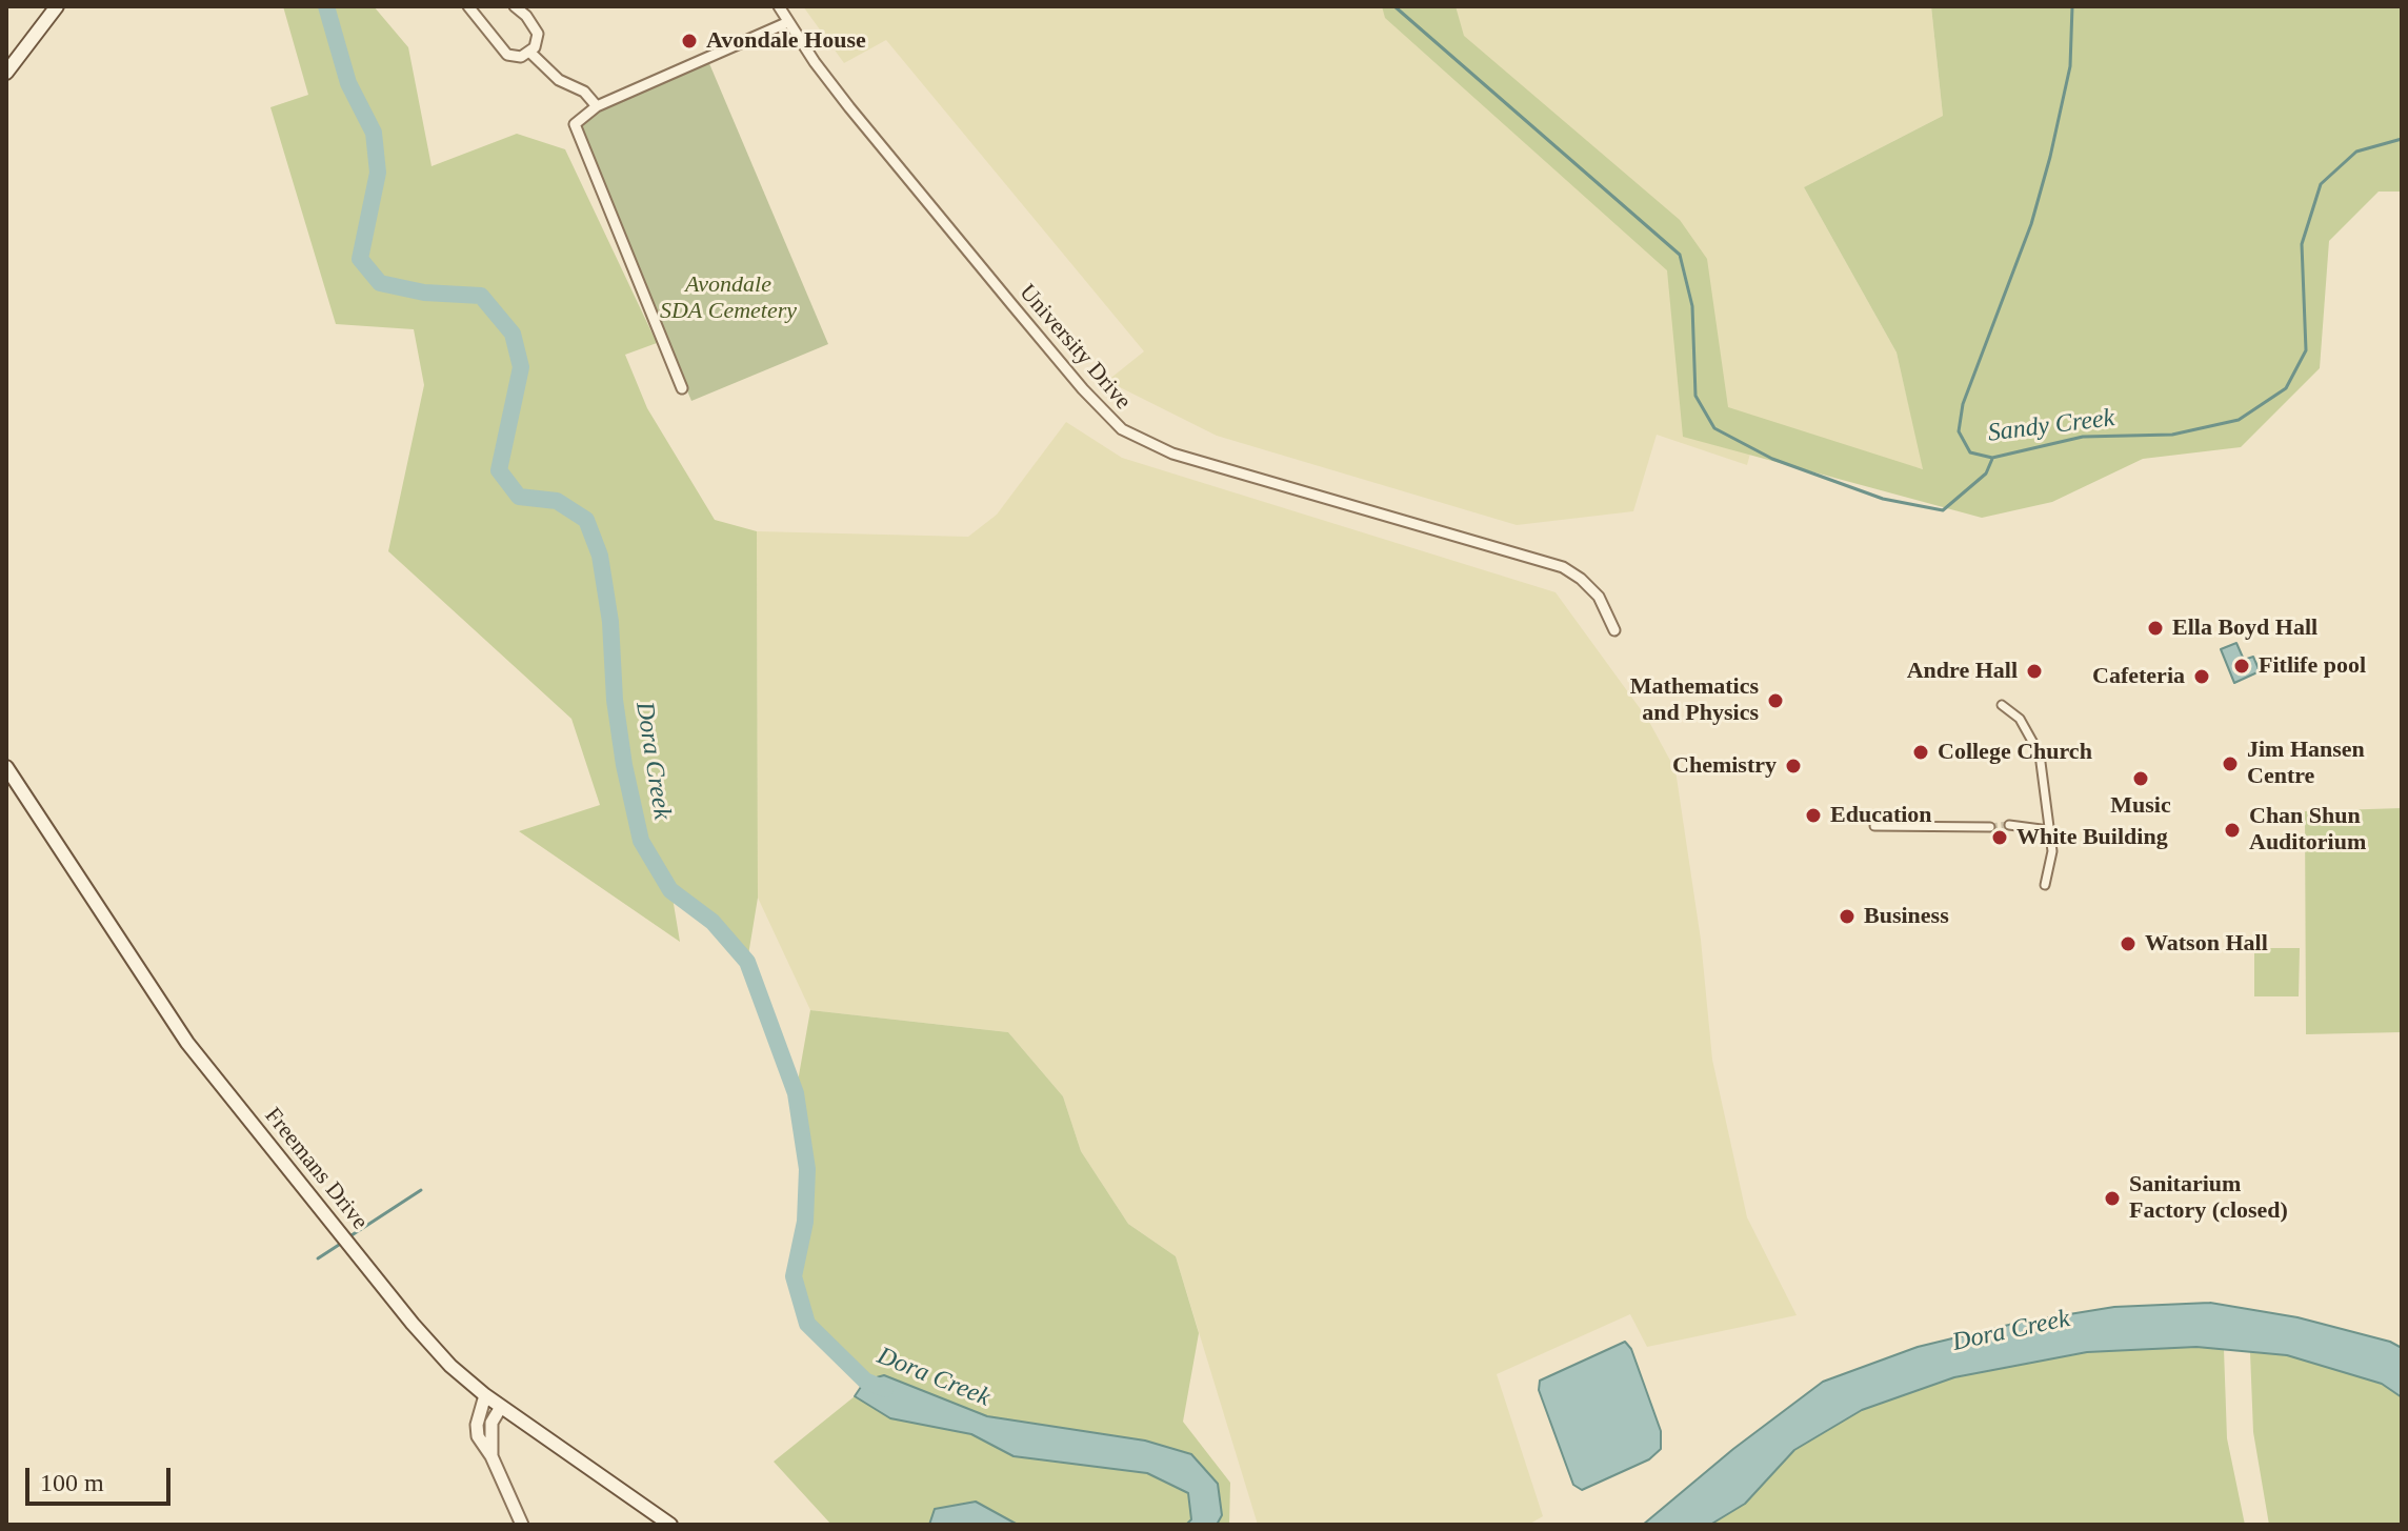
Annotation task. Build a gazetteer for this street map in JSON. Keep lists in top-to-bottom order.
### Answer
{
  "streets": {
    "main road": ["Freemans Drive"],
    "street": ["University Drive"]
  },
  "water": ["Sandy Creek", "Dora Creek"],
  "parks": ["Avondale SDA Cemetery"],
  "places": [
    "Avondale House",
    "Ella Boyd Hall",
    "Fitlife pool",
    "Andre Hall",
    "Cafeteria",
    "Mathematics and Physics",
    "College Church",
    "Jim Hansen Centre",
    "Chemistry",
    "Music",
    "Education",
    "Chan Shun Auditorium",
    "White Building",
    "Business",
    "Watson Hall",
    "Sanitarium Factory (closed)"
  ],
  "scale_bar": "100 m"
}
